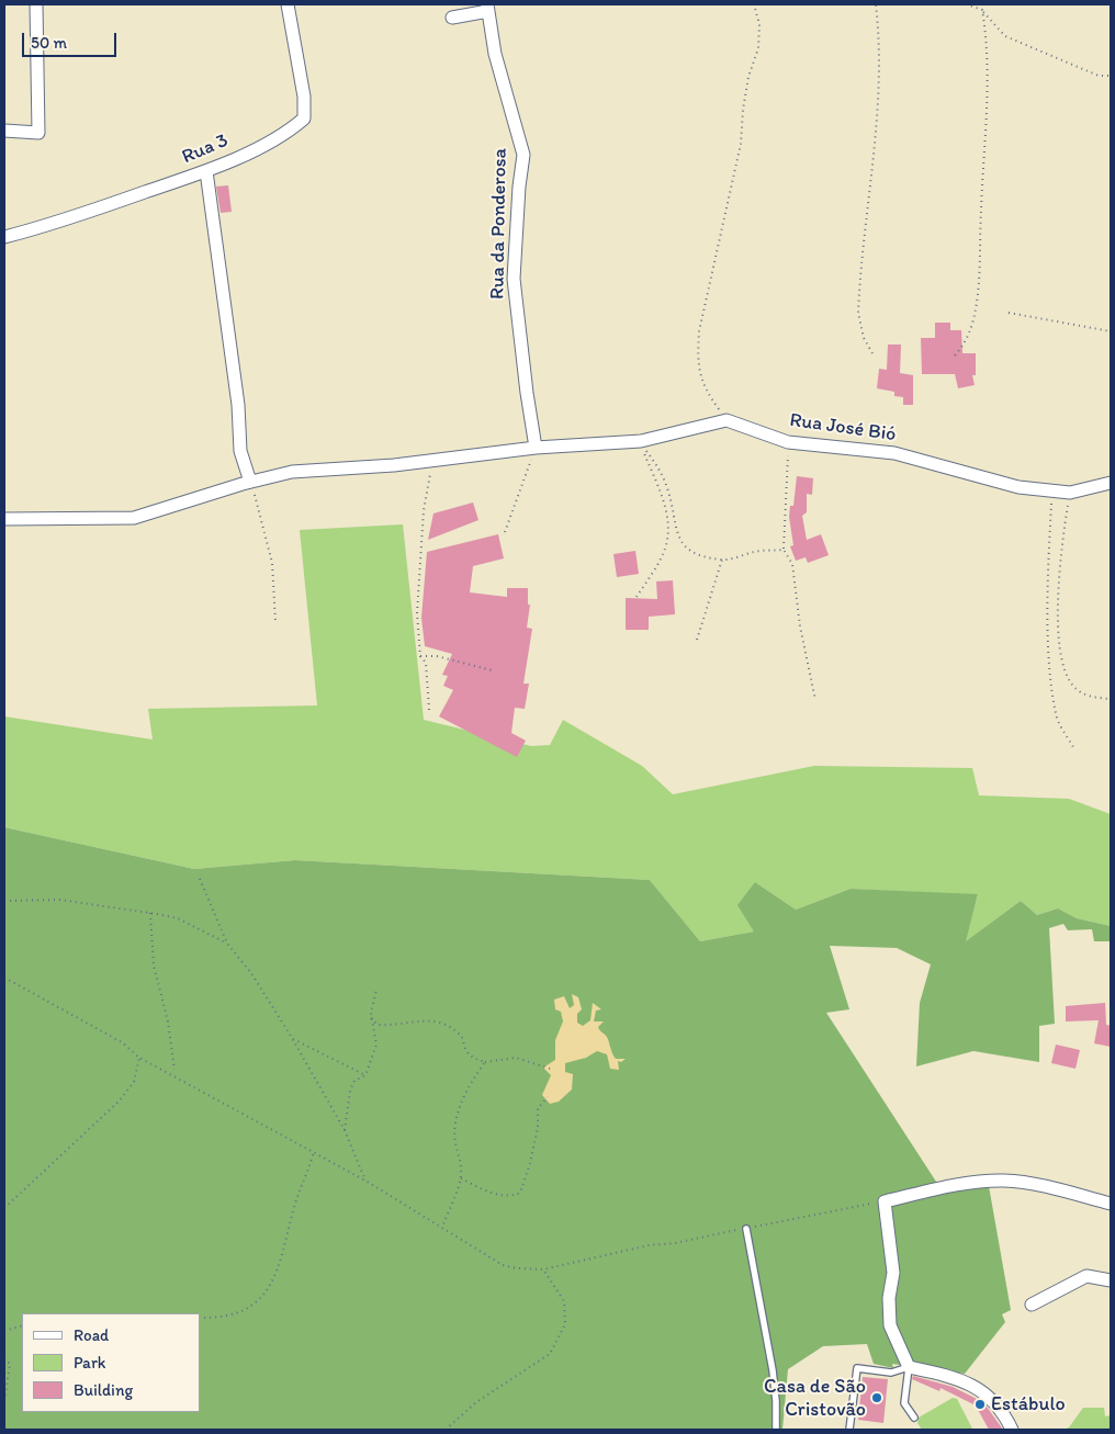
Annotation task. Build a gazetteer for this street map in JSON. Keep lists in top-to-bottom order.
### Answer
{
  "streets": {
    "street": ["Rua 3", "Rua da Ponderosa", "Rua José Bió"]
  },
  "places": ["Casa de São Cristovão", "Estábulo"],
  "legend": ["Road", "Park", "Building"],
  "scale_bar": "50 m"
}
